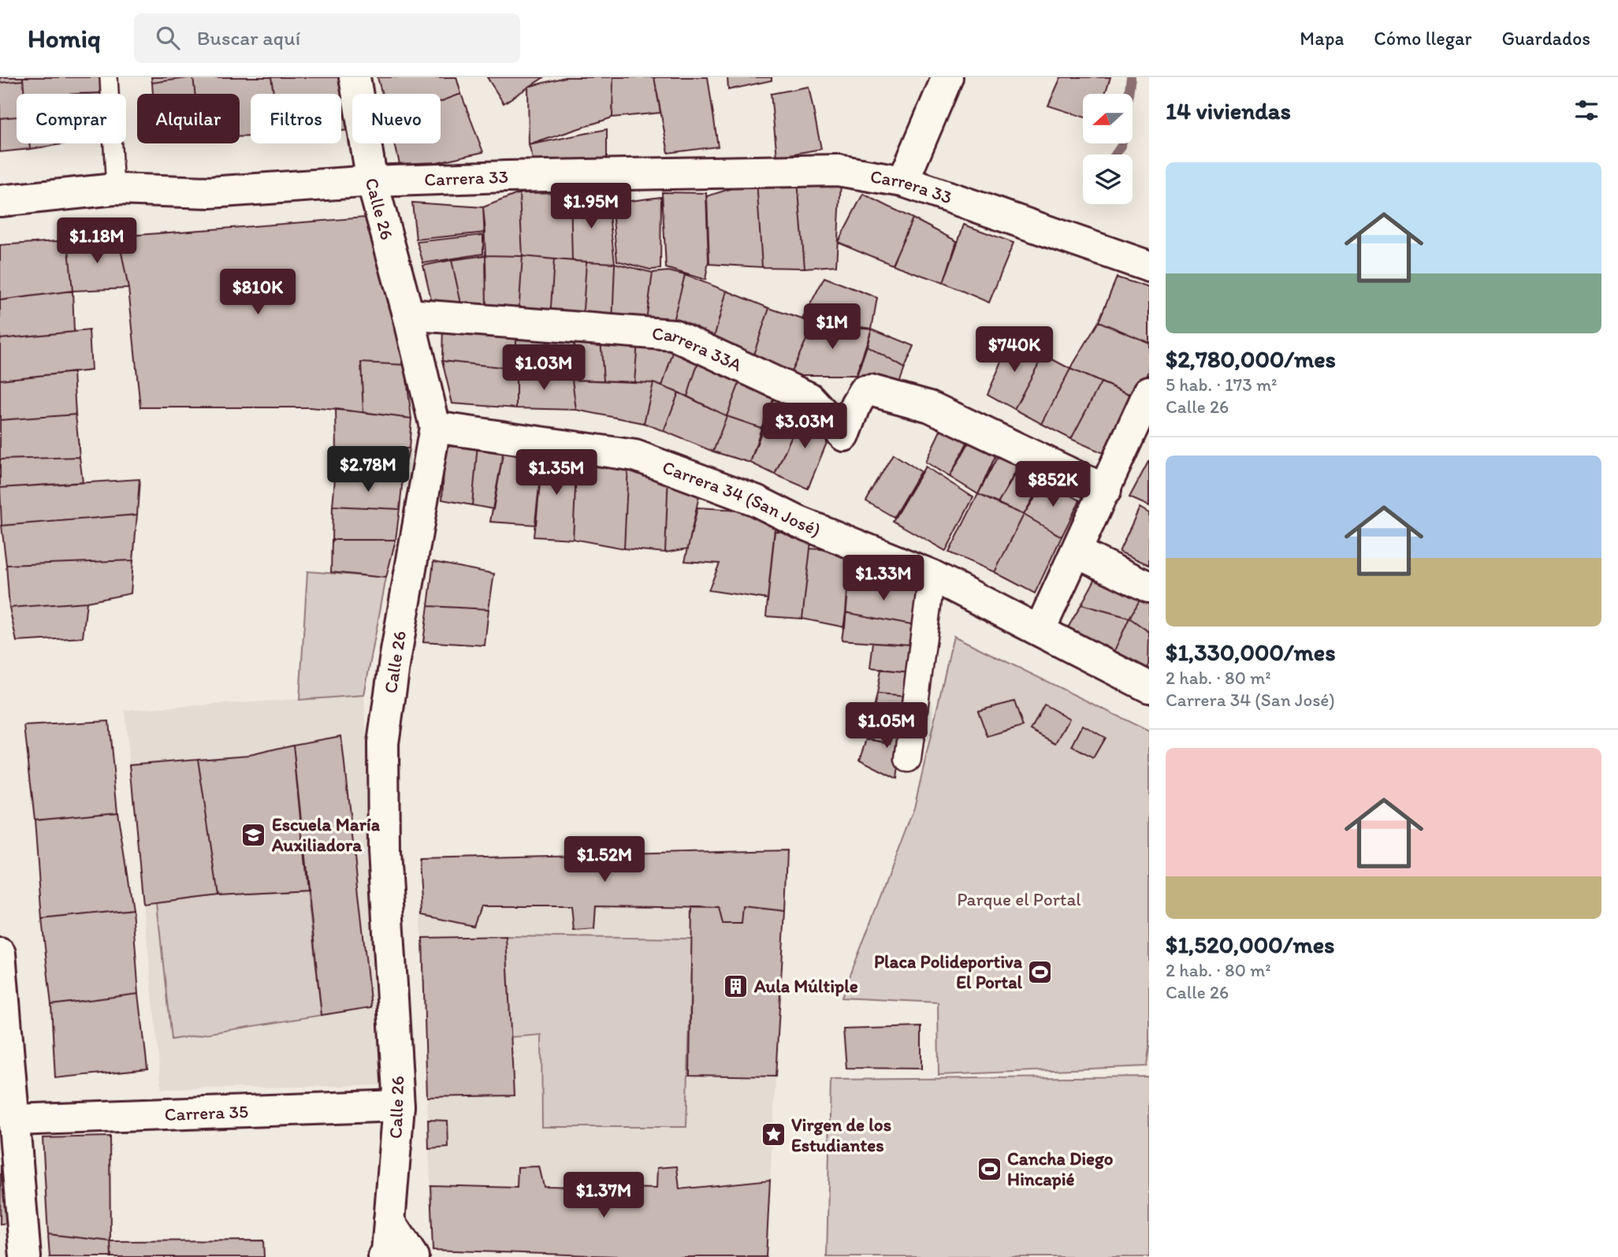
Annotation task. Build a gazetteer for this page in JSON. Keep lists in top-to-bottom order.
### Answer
{
  "streets": {
    "street": [
      "Carrera 33",
      "Calle 26",
      "Carrera 33A",
      "Carrera 34 (San José)",
      "Carrera 35"
    ]
  },
  "crossings": [
    ["Carrera 33", "Calle 26"],
    ["Calle 26", "Carrera 33A"],
    ["Calle 26", "Carrera 34 (San José)"],
    ["Calle 26", "Carrera 35"]
  ],
  "parks": ["Parque el Portal"],
  "places": {
    "school or university": ["Escuela María Auxiliadora"],
    "sports": ["Placa Polideportiva El Portal", "Cancha Diego Hincapié"],
    "building": ["Aula Múltiple"],
    "place": ["Virgen de los Estudiantes"]
  },
  "north": "left",
  "page": {
    "header": "Homiq",
    "search": "Buscar aquí",
    "nav": ["Mapa", "Cómo llegar", "Guardados"],
    "heading": "14 viviendas",
    "chip": [
      "Comprar",
      "Alquilar",
      "Filtros",
      "Nuevo"
    ],
    "list": [
      {
        "name": "$2,780,000/mes",
        "note": "5 hab. · 173 m² · Calle 26"
      },
      {
        "name": "$1,330,000/mes",
        "note": "2 hab. · 80 m² · Carrera 34 (San José)"
      },
      {
        "name": "$1,520,000/mes",
        "note": "2 hab. · 80 m² · Calle 26"
      }
    ],
    "price": [
      "$1.95M",
      "$1.18M",
      "$810K",
      "$1M",
      "$740K",
      "$1.03M",
      "$3.03M",
      "$2.78M",
      "$1.35M",
      "$852K",
      "$1.33M",
      "$1.05M",
      "$1.52M",
      "$1.37M"
    ]
  }
}
